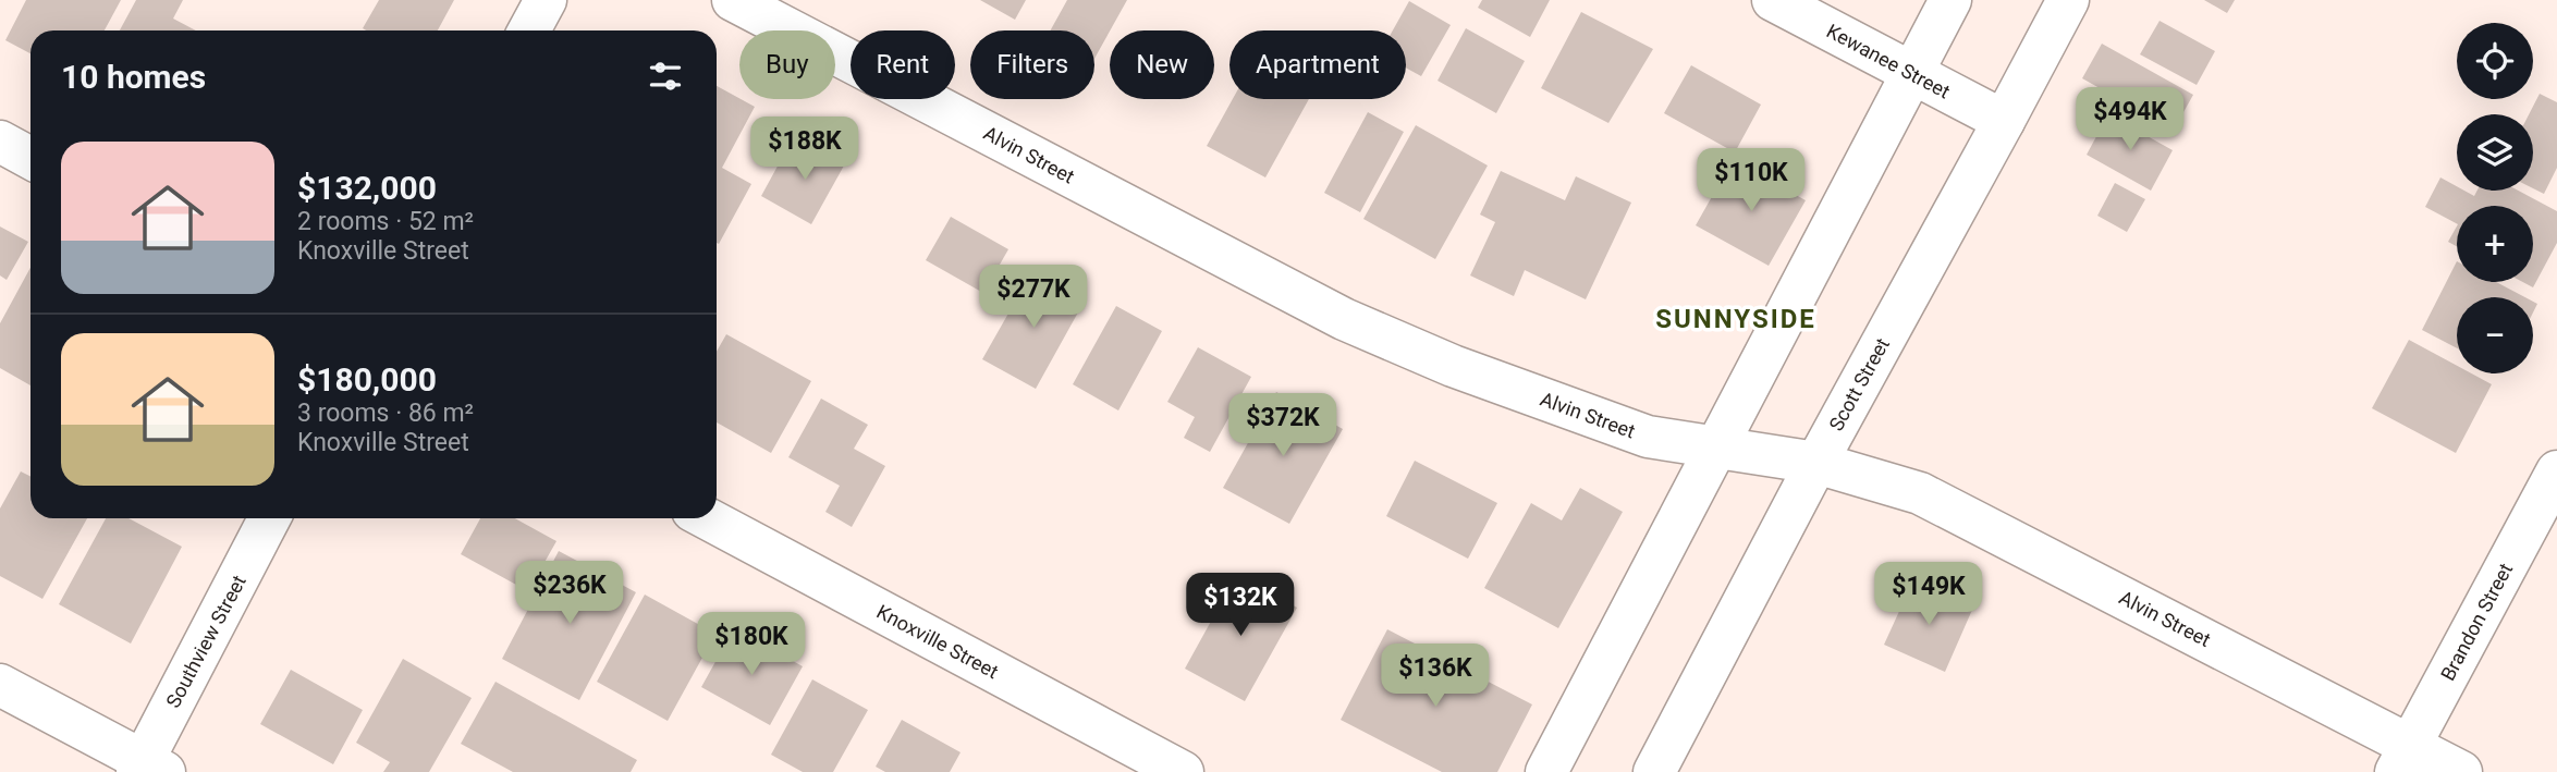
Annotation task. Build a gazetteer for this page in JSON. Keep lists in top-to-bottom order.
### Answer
{
  "streets": {
    "street": [
      "Kewanee Street",
      "Alvin Street",
      "Scott Street",
      "Brandon Street",
      "Southview Street",
      "Knoxville Street"
    ]
  },
  "crossings": [
    ["Kewanee Street", "Scott Street"],
    ["Alvin Street", "Scott Street"],
    ["Alvin Street", "Brandon Street"]
  ],
  "districts": ["SUNNYSIDE"],
  "page": {
    "map_buttons": ["+", "−"],
    "chip": [
      "Buy",
      "Rent",
      "Filters",
      "New",
      "Apartment"
    ],
    "heading": "10 homes",
    "price": [
      "$494K",
      "$188K",
      "$110K",
      "$277K",
      "$372K",
      "$236K",
      "$149K",
      "$132K",
      "$180K",
      "$136K"
    ],
    "list": [
      {
        "name": "$132,000",
        "note": "2 rooms · 52 m² · Knoxville Street"
      },
      {
        "name": "$180,000",
        "note": "3 rooms · 86 m² · Knoxville Street"
      }
    ]
  }
}
